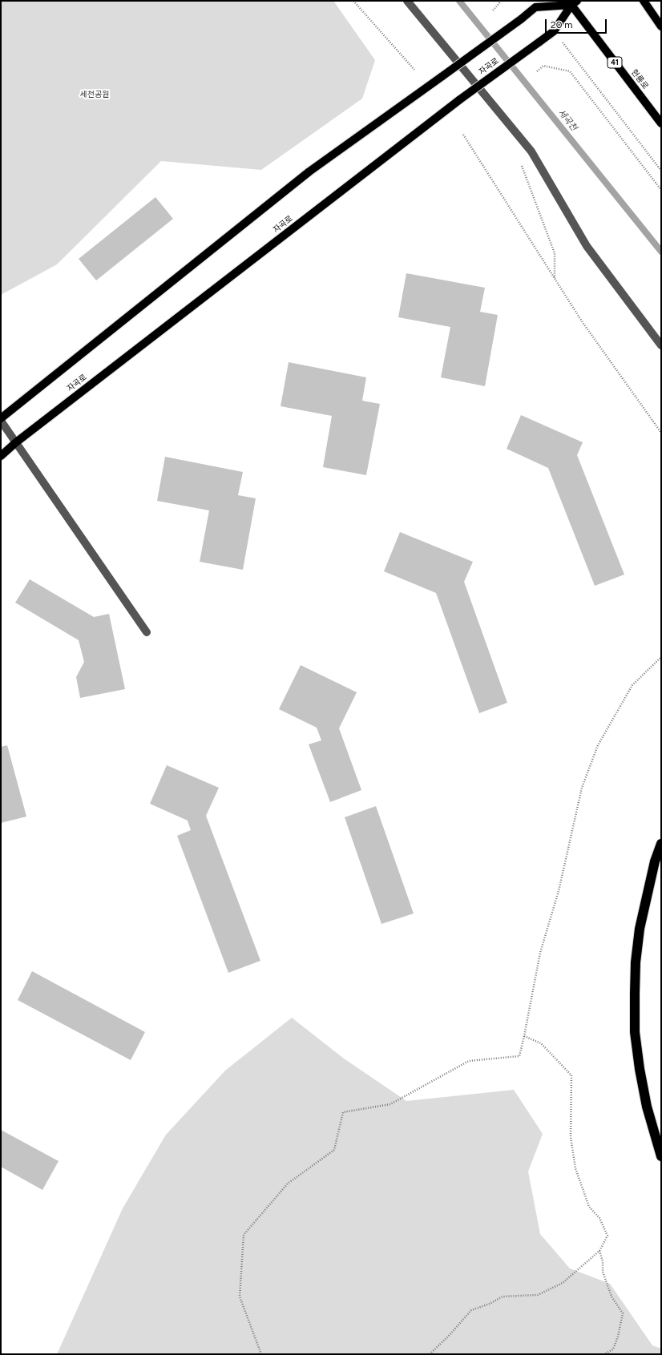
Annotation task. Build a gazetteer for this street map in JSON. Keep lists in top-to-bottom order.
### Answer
{
  "streets": {
    "main road": ["41", "자곡로", "헌릉로"]
  },
  "crossings": [
    ["자곡로", "헌릉로"]
  ],
  "water": ["세곡천"],
  "parks": ["세천공원"],
  "scale_bar": "20 m"
}
